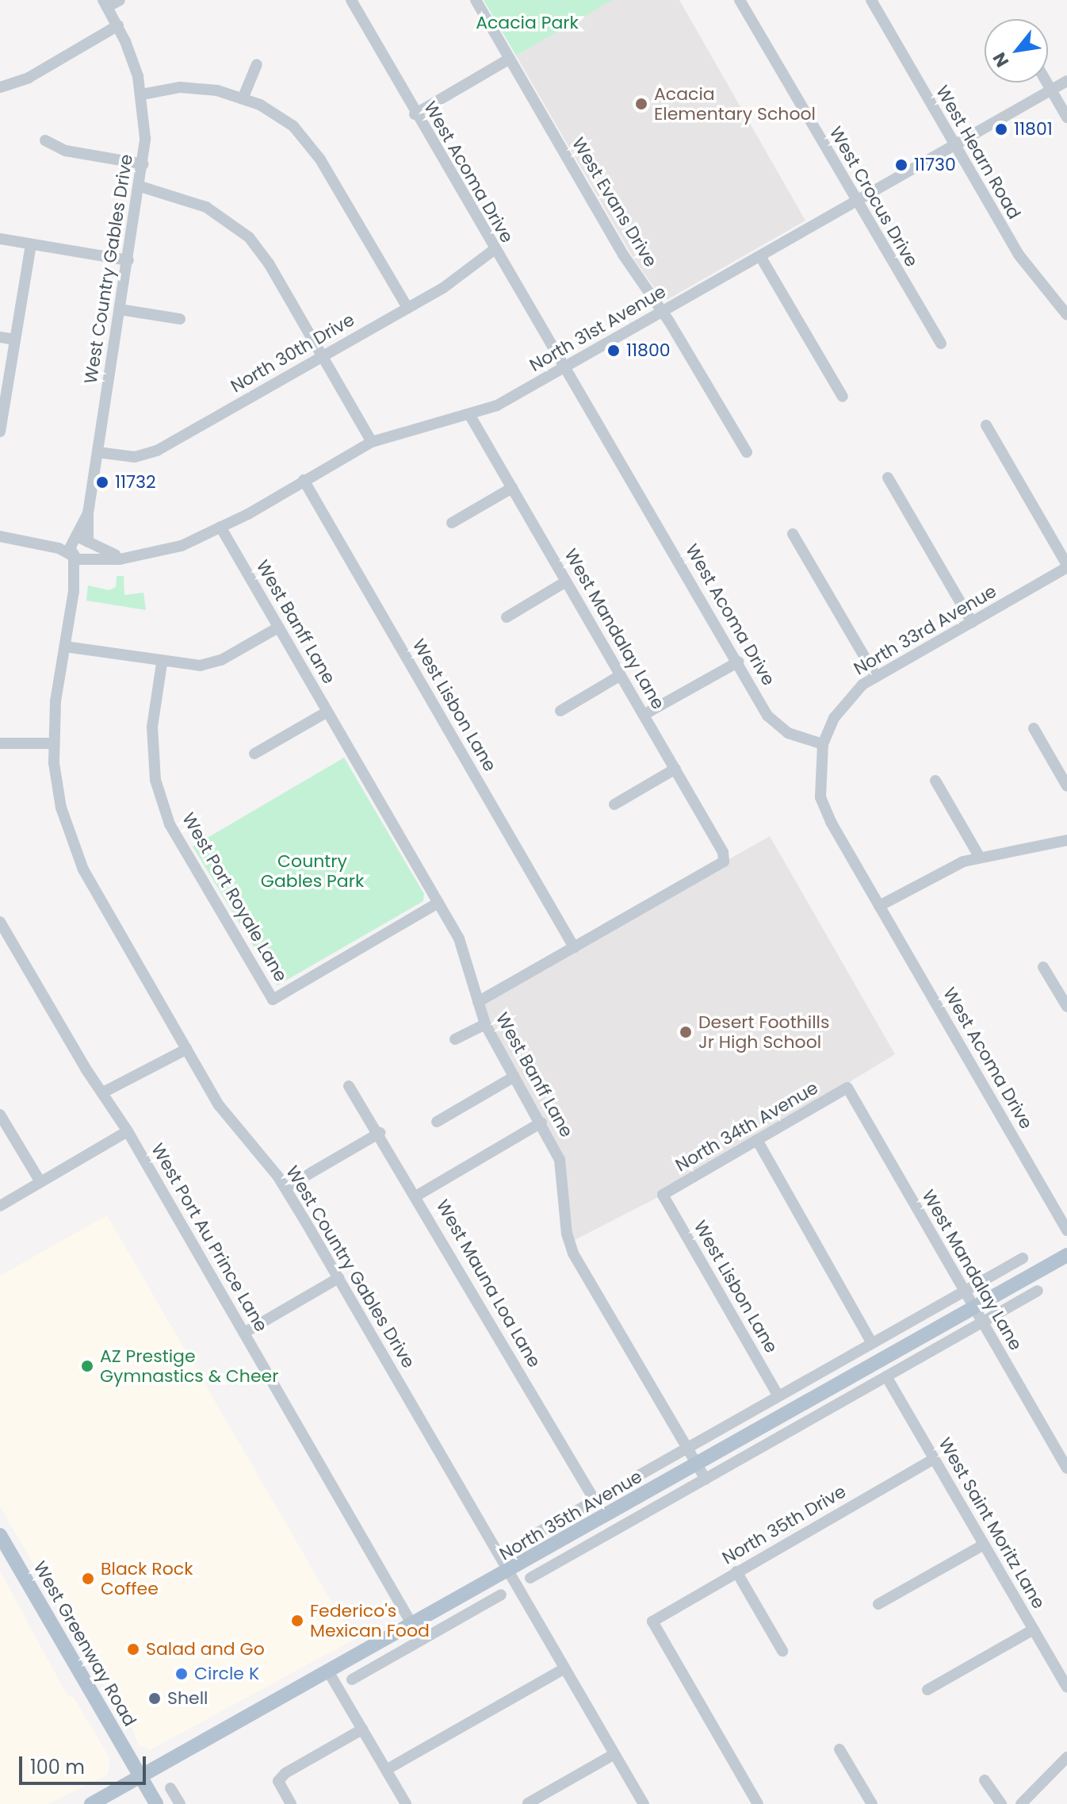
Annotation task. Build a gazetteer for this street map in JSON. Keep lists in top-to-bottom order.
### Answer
{
  "streets": {
    "main road": ["North 35th Avenue", "West Greenway Road"],
    "street": [
      "West Hearn Road",
      "West Acoma Drive",
      "West Crocus Drive",
      "West Evans Drive",
      "West Country Gables Drive",
      "North 31st Avenue",
      "North 30th Drive",
      "West Banff Lane",
      "West Mandalay Lane",
      "North 33rd Avenue",
      "West Lisbon Lane",
      "West Port Royale Lane",
      "North 34th Avenue",
      "West Port Au Prince Lane",
      "West Mauna Loa Lane",
      "West Saint Moritz Lane",
      "North 35th Drive"
    ]
  },
  "crossings": [
    ["West Hearn Road", "North 31st Avenue"],
    ["West Acoma Drive", "North 31st Avenue"],
    ["West Acoma Drive", "North 30th Drive"],
    ["West Acoma Drive", "North 33rd Avenue"],
    ["West Crocus Drive", "North 31st Avenue"],
    ["West Evans Drive", "North 31st Avenue"],
    ["West Country Gables Drive", "North 31st Avenue"],
    ["West Country Gables Drive", "North 30th Drive"],
    ["West Country Gables Drive", "North 35th Avenue"],
    ["North 31st Avenue", "West Banff Lane"],
    ["North 31st Avenue", "West Mandalay Lane"],
    ["North 31st Avenue", "West Lisbon Lane"],
    ["West Banff Lane", "West Port Royale Lane"],
    ["West Banff Lane", "North 35th Avenue"],
    ["West Mandalay Lane", "West Lisbon Lane"],
    ["West Mandalay Lane", "North 34th Avenue"],
    ["West Mandalay Lane", "North 35th Avenue"],
    ["West Lisbon Lane", "North 34th Avenue"],
    ["West Lisbon Lane", "North 35th Avenue"],
    ["West Port Au Prince Lane", "North 35th Avenue"],
    ["West Mauna Loa Lane", "North 35th Avenue"],
    ["North 35th Avenue", "West Saint Moritz Lane"],
    ["North 35th Avenue", "West Greenway Road"],
    ["West Saint Moritz Lane", "North 35th Drive"]
  ],
  "parks": ["Acacia Park", "Country Gables Park"],
  "places": [
    "Acacia Elementary School",
    "11801",
    "11730",
    "11800",
    "11732",
    "Desert Foothills Jr High School",
    "AZ Prestige Gymnastics & Cheer",
    "Black Rock Coffee",
    "Federico's Mexican Food",
    "Salad and Go",
    "Circle K",
    "Shell"
  ],
  "scale_bar": "100 m",
  "north": "bottom left"
}
